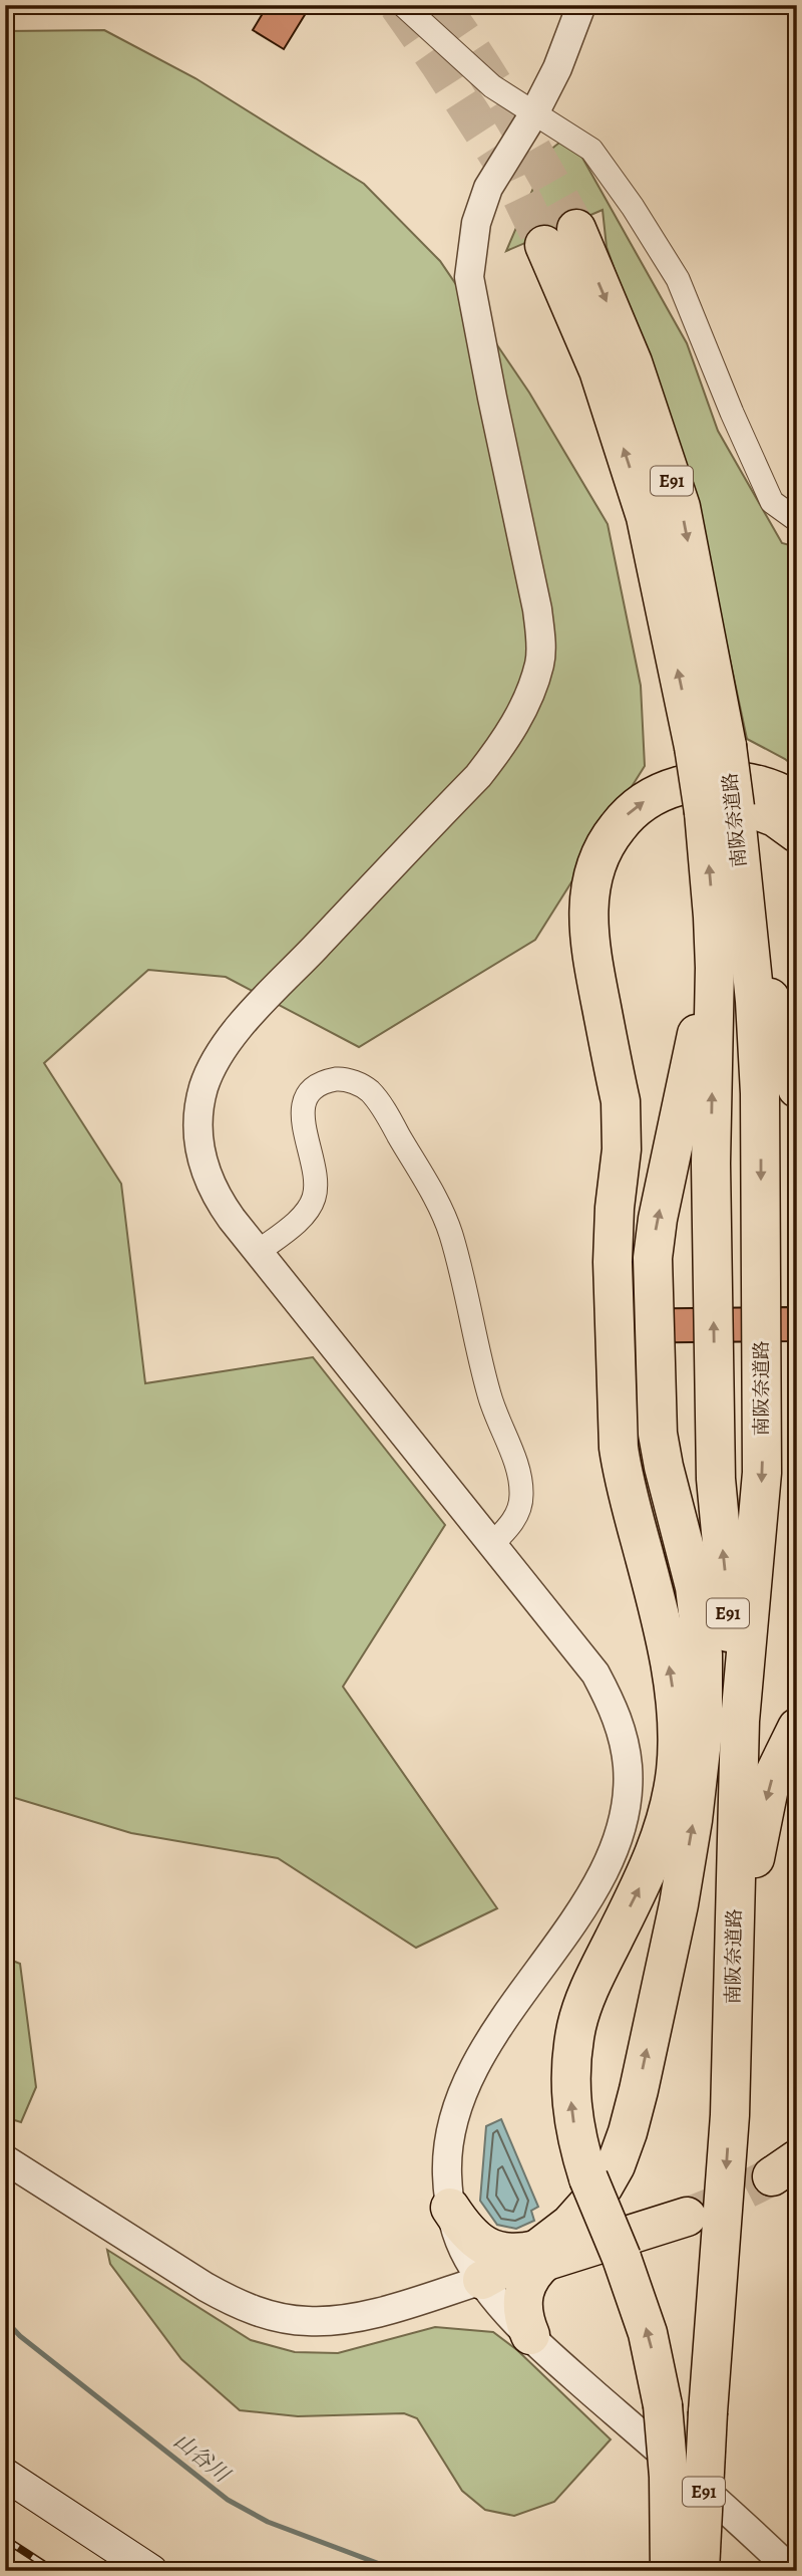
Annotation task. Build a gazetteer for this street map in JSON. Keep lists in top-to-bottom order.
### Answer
{
  "streets": {
    "highway": ["E91", "南阪奈道路"]
  },
  "crossings": [
    ["E91", "南阪奈道路"]
  ],
  "water": ["山谷川"]
}
